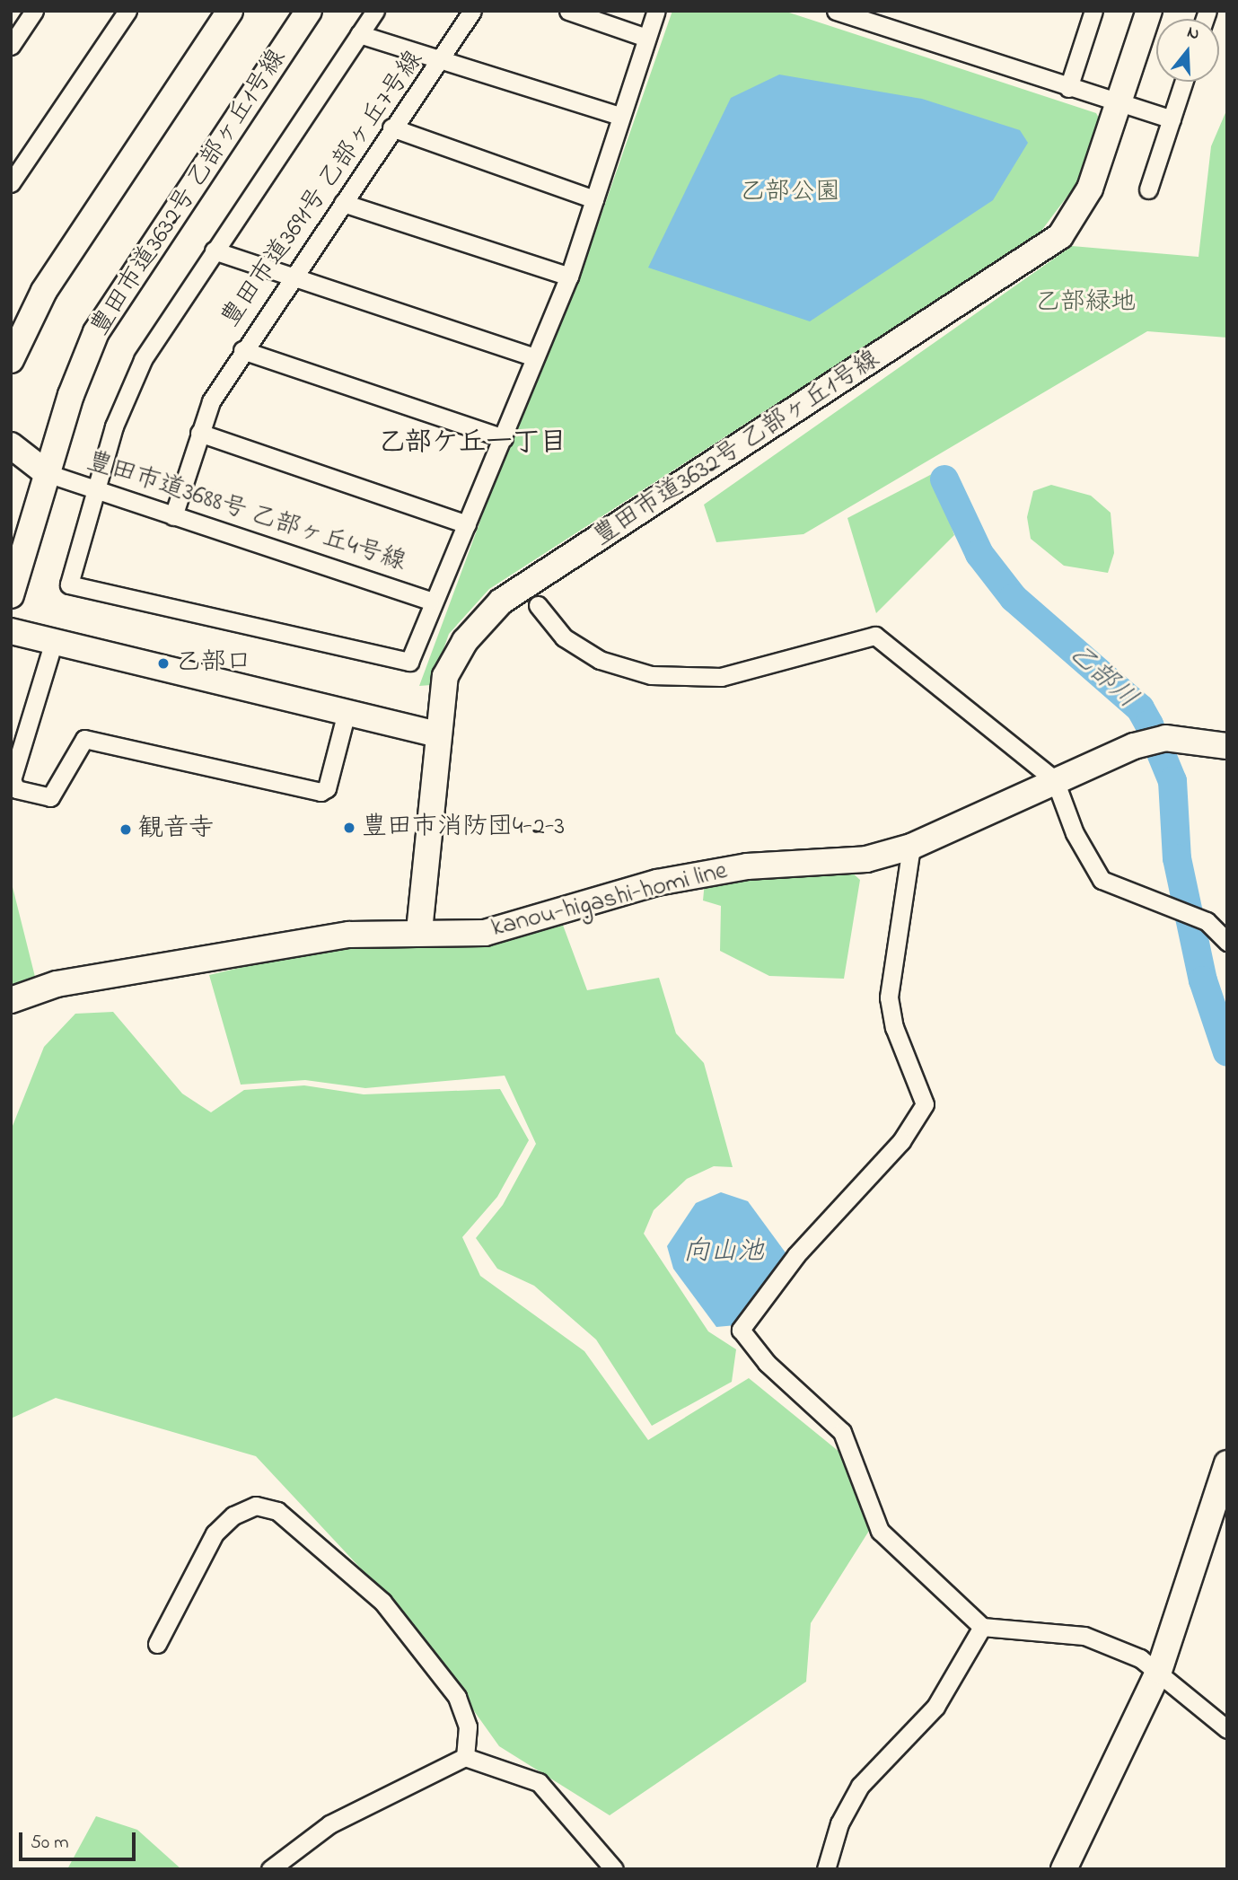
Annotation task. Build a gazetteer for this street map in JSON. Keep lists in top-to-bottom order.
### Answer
{
  "streets": {
    "street": [
      "豊田市道3691号 乙部ヶ丘7号線",
      "豊田市道3632号 乙部ヶ丘1号線",
      "豊田市道3688号 乙部ヶ丘4号線",
      "kanou-higashi-homi line"
    ]
  },
  "crossings": [
    ["豊田市道3691号 乙部ヶ丘7号線", "豊田市道3688号 乙部ヶ丘4号線"],
    ["豊田市道3632号 乙部ヶ丘1号線", "豊田市道3688号 乙部ヶ丘4号線"],
    ["豊田市道3632号 乙部ヶ丘1号線", "kanou-higashi-homi line"]
  ],
  "districts": ["乙部ケ丘一丁目"],
  "water": ["乙部川", "向山池"],
  "parks": ["乙部公園", "乙部緑地"],
  "places": ["乙部口", "豊田市消防団4-2-3", "観音寺"],
  "scale_bar": "50 m",
  "north": "top"
}
